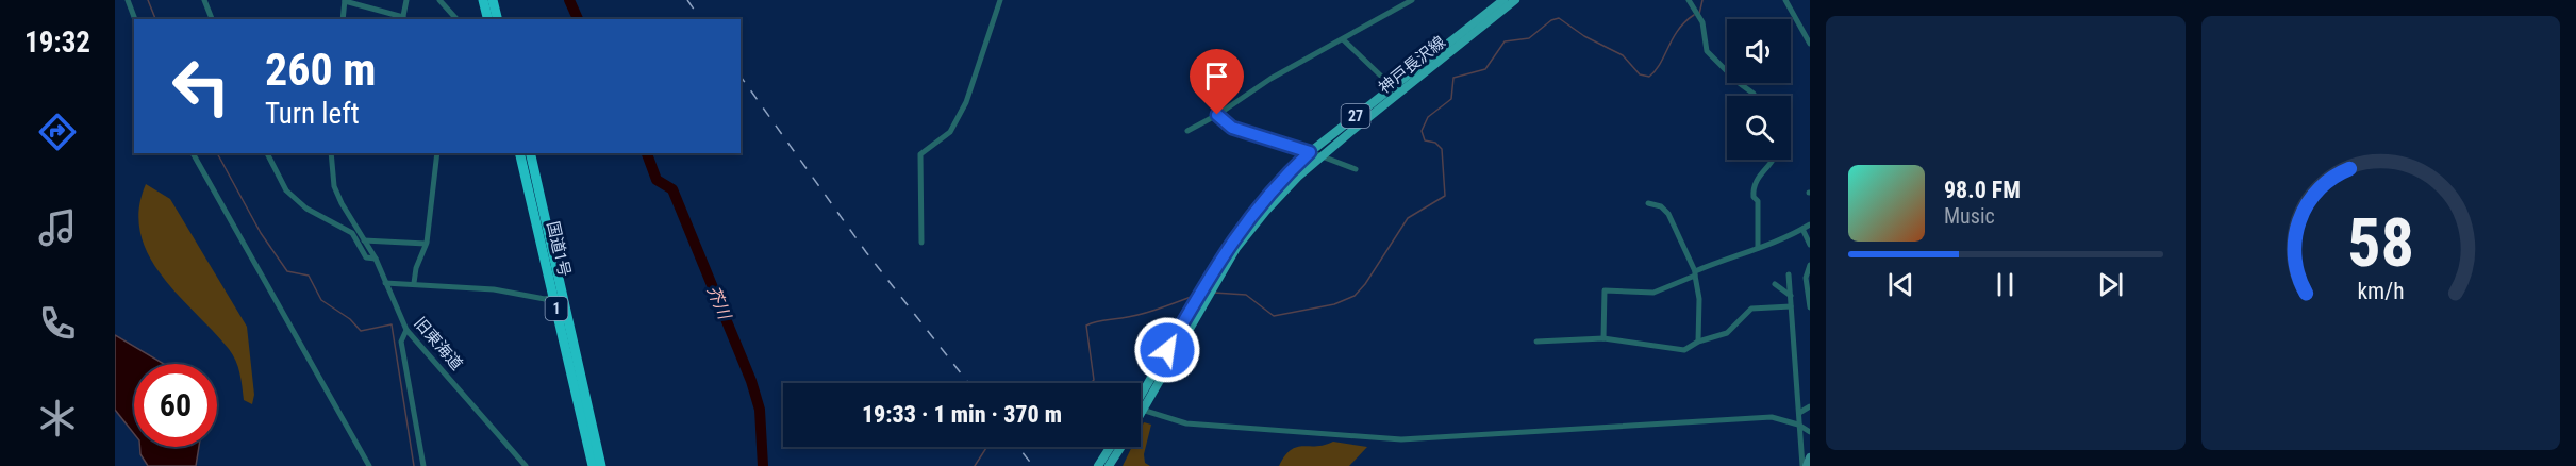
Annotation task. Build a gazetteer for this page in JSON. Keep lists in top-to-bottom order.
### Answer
{
  "streets": {
    "highway": ["国道1号", "1"],
    "main road": ["神戸長沢線", "27"],
    "street": ["旧東海道"]
  },
  "water": ["芥川"],
  "page": {
    "tabs": "19:32",
    "turn": ["260 m", "Turn left"],
    "song": ["98.0 FM", "Music"],
    "limit": "60",
    "trip": "19:33 · 1 min · 370 m",
    "gauge": ["58", "km/h"]
  }
}
